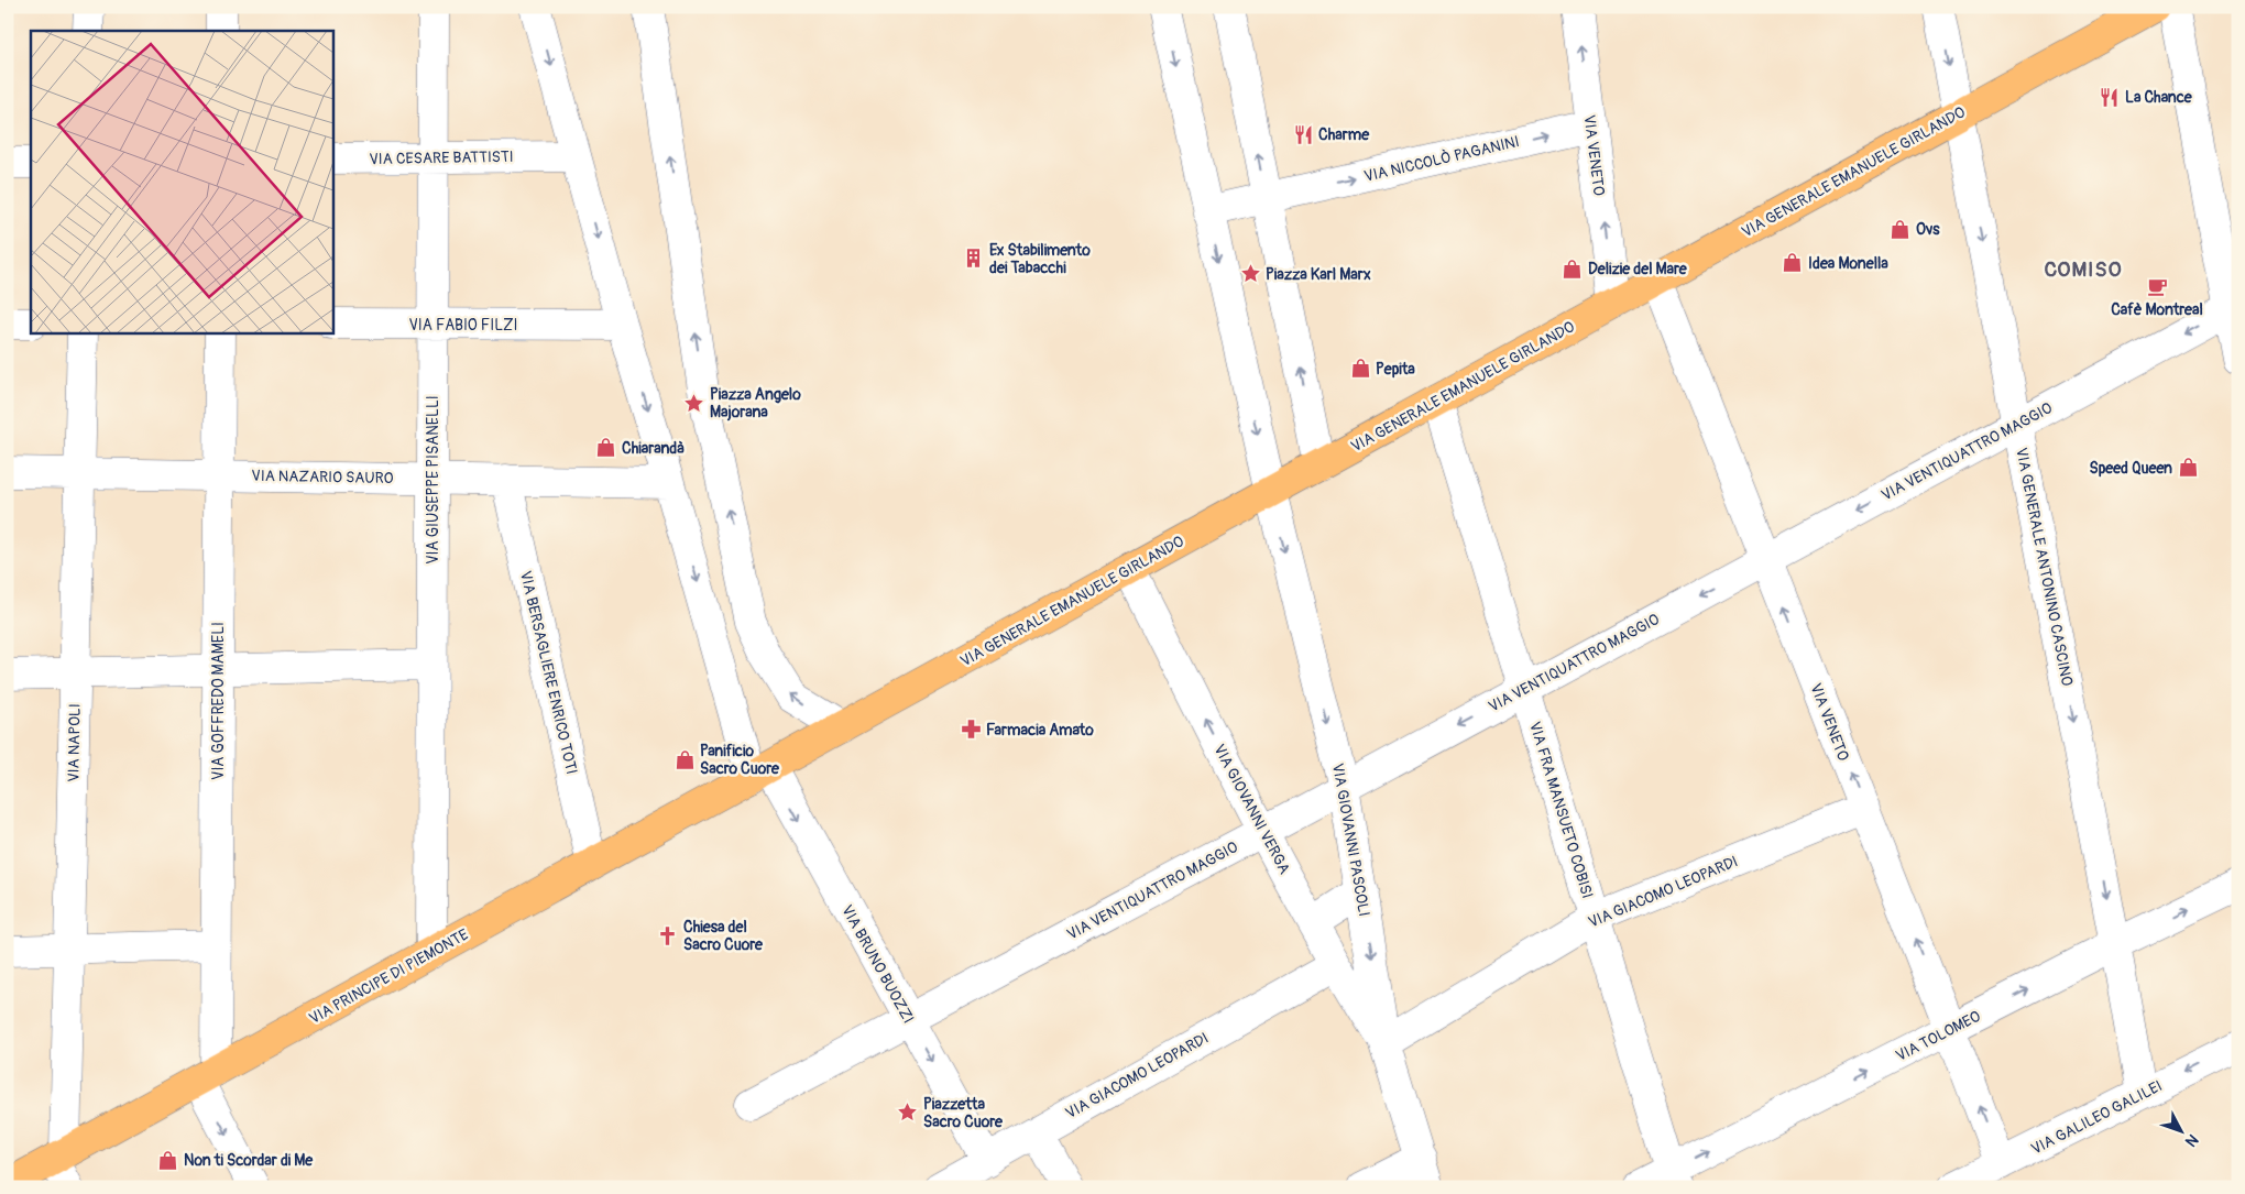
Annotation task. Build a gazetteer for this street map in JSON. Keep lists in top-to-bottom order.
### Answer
{
  "streets": {
    "main road": ["VIA GENERALE EMANUELE GIRLANDO", "VIA PRINCIPE DI PIEMONTE"],
    "street": [
      "VIA VENETO",
      "VIA CESARE BATTISTI",
      "VIA NICCOLÒ PAGANINI",
      "VIA FABIO FILZI",
      "VIA VENTIQUATTRO MAGGIO",
      "VIA NAZARIO SAURO",
      "VIA GIUSEPPE PISANELLI",
      "VIA GENERALE ANTONINO CASCINO",
      "VIA BERSAGLIERE ENRICO TOTI",
      "VIA GOFFREDO MAMELI",
      "VIA NAPOLI",
      "VIA GIOVANNI VERGA",
      "VIA FRA MANSUETO COBISI",
      "VIA GIOVANNI PASCOLI",
      "VIA GIACOMO LEOPARDI",
      "VIA BRUNO BUOZZI",
      "VIA TOLOMEO",
      "VIA GALILEO GALILEI"
    ]
  },
  "crossings": [
    ["VIA VENETO", "VIA NICCOLÒ PAGANINI"],
    ["VIA VENETO", "VIA GENERALE EMANUELE GIRLANDO"],
    ["VIA VENETO", "VIA VENTIQUATTRO MAGGIO"],
    ["VIA VENETO", "VIA GIACOMO LEOPARDI"],
    ["VIA VENETO", "VIA TOLOMEO"],
    ["VIA VENETO", "VIA GALILEO GALILEI"],
    ["VIA CESARE BATTISTI", "VIA GIUSEPPE PISANELLI"],
    ["VIA CESARE BATTISTI", "VIA BRUNO BUOZZI"],
    ["VIA NICCOLÒ PAGANINI", "VIA GIOVANNI PASCOLI"],
    ["VIA GENERALE EMANUELE GIRLANDO", "VIA GENERALE ANTONINO CASCINO"],
    ["VIA GENERALE EMANUELE GIRLANDO", "VIA GIOVANNI VERGA"],
    ["VIA GENERALE EMANUELE GIRLANDO", "VIA FRA MANSUETO COBISI"],
    ["VIA GENERALE EMANUELE GIRLANDO", "VIA GIOVANNI PASCOLI"],
    ["VIA GENERALE EMANUELE GIRLANDO", "VIA BRUNO BUOZZI"],
    ["VIA GENERALE EMANUELE GIRLANDO", "VIA PRINCIPE DI PIEMONTE"],
    ["VIA FABIO FILZI", "VIA GIUSEPPE PISANELLI"],
    ["VIA FABIO FILZI", "VIA BRUNO BUOZZI"],
    ["VIA VENTIQUATTRO MAGGIO", "VIA GENERALE ANTONINO CASCINO"],
    ["VIA VENTIQUATTRO MAGGIO", "VIA GIOVANNI VERGA"],
    ["VIA VENTIQUATTRO MAGGIO", "VIA FRA MANSUETO COBISI"],
    ["VIA VENTIQUATTRO MAGGIO", "VIA GIOVANNI PASCOLI"],
    ["VIA VENTIQUATTRO MAGGIO", "VIA BRUNO BUOZZI"],
    ["VIA NAZARIO SAURO", "VIA GIUSEPPE PISANELLI"],
    ["VIA NAZARIO SAURO", "VIA BERSAGLIERE ENRICO TOTI"],
    ["VIA NAZARIO SAURO", "VIA GOFFREDO MAMELI"],
    ["VIA NAZARIO SAURO", "VIA NAPOLI"],
    ["VIA NAZARIO SAURO", "VIA BRUNO BUOZZI"],
    ["VIA GIUSEPPE PISANELLI", "VIA PRINCIPE DI PIEMONTE"],
    ["VIA GENERALE ANTONINO CASCINO", "VIA TOLOMEO"],
    ["VIA GENERALE ANTONINO CASCINO", "VIA GALILEO GALILEI"],
    ["VIA BERSAGLIERE ENRICO TOTI", "VIA PRINCIPE DI PIEMONTE"],
    ["VIA GOFFREDO MAMELI", "VIA PRINCIPE DI PIEMONTE"],
    ["VIA NAPOLI", "VIA PRINCIPE DI PIEMONTE"],
    ["VIA GIOVANNI VERGA", "VIA GIOVANNI PASCOLI"],
    ["VIA GIOVANNI VERGA", "VIA GIACOMO LEOPARDI"],
    ["VIA FRA MANSUETO COBISI", "VIA GIACOMO LEOPARDI"],
    ["VIA FRA MANSUETO COBISI", "VIA TOLOMEO"],
    ["VIA GIOVANNI PASCOLI", "VIA GIACOMO LEOPARDI"],
    ["VIA GIACOMO LEOPARDI", "VIA BRUNO BUOZZI"],
    ["VIA BRUNO BUOZZI", "VIA PRINCIPE DI PIEMONTE"]
  ],
  "one_way": [
    "VIA VENETO",
    "VIA NICCOLÒ PAGANINI",
    "VIA VENTIQUATTRO MAGGIO",
    "VIA GIOVANNI VERGA",
    "VIA TOLOMEO"
  ],
  "districts": ["COMISO"],
  "places": {
    "restaurant": ["La Chance", "Charme"],
    "shop": [
      "Ovs",
      "Idea Monella",
      "Delizie del Mare",
      "Pepita",
      "Chiarandà",
      "Speed Queen",
      "Panificio Sacro Cuore",
      "Non ti Scordar di Me"
    ],
    "building": ["Ex Stabilimento dei Tabacchi"],
    "place": ["Piazza Karl Marx", "Piazza Angelo Majorana", "Piazzetta Sacro Cuore"],
    "cafe": ["Cafè Montreal"],
    "pharmacy": ["Farmacia Amato"],
    "church": ["Chiesa del Sacro Cuore"]
  },
  "north": "bottom right"
}
